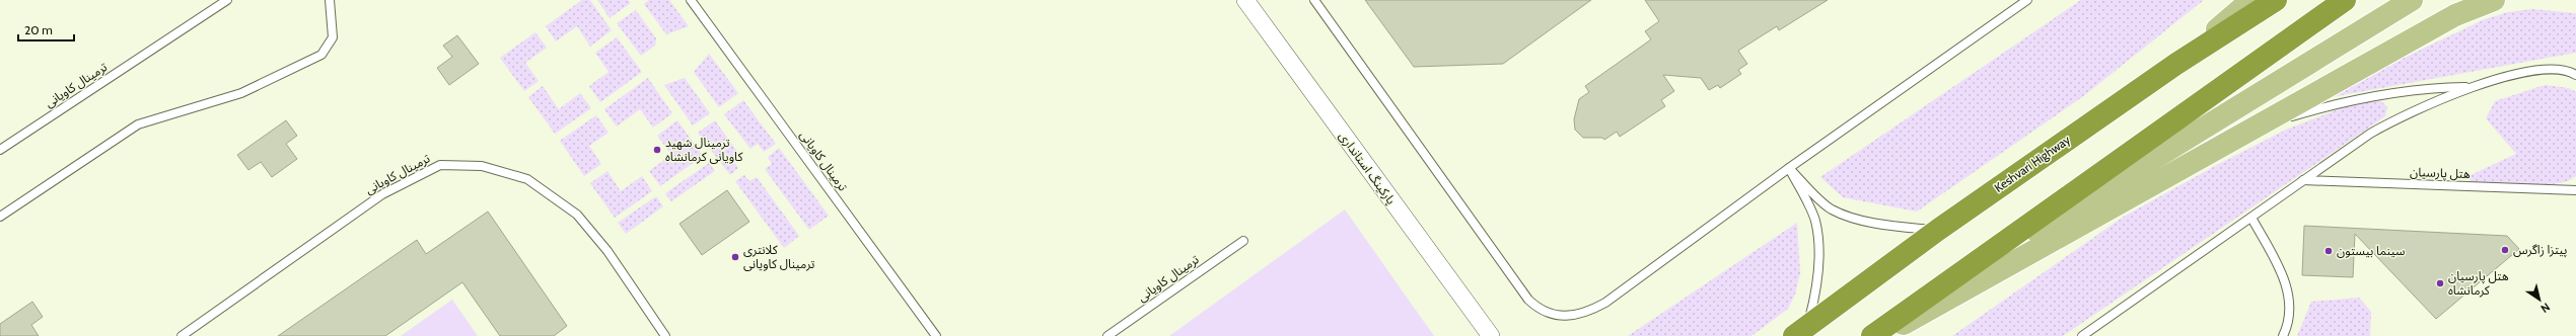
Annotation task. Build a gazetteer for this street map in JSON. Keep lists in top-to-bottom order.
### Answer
{
  "streets": {
    "highway": ["Keshvari Highway"],
    "street": ["پارکینگ استانداری"],
    "lane": ["ترمینال کاویانی", "هتل پارسیان"]
  },
  "places": [
    "ترمینال شهید کاویانی کرمانشاه",
    "پیتزا زاگرس",
    "سینما بیستون",
    "کلانتری ترمینال کاویانی",
    "هتل پارسیان کرمانشاه"
  ],
  "scale_bar": "20 m",
  "north": "bottom right"
}
